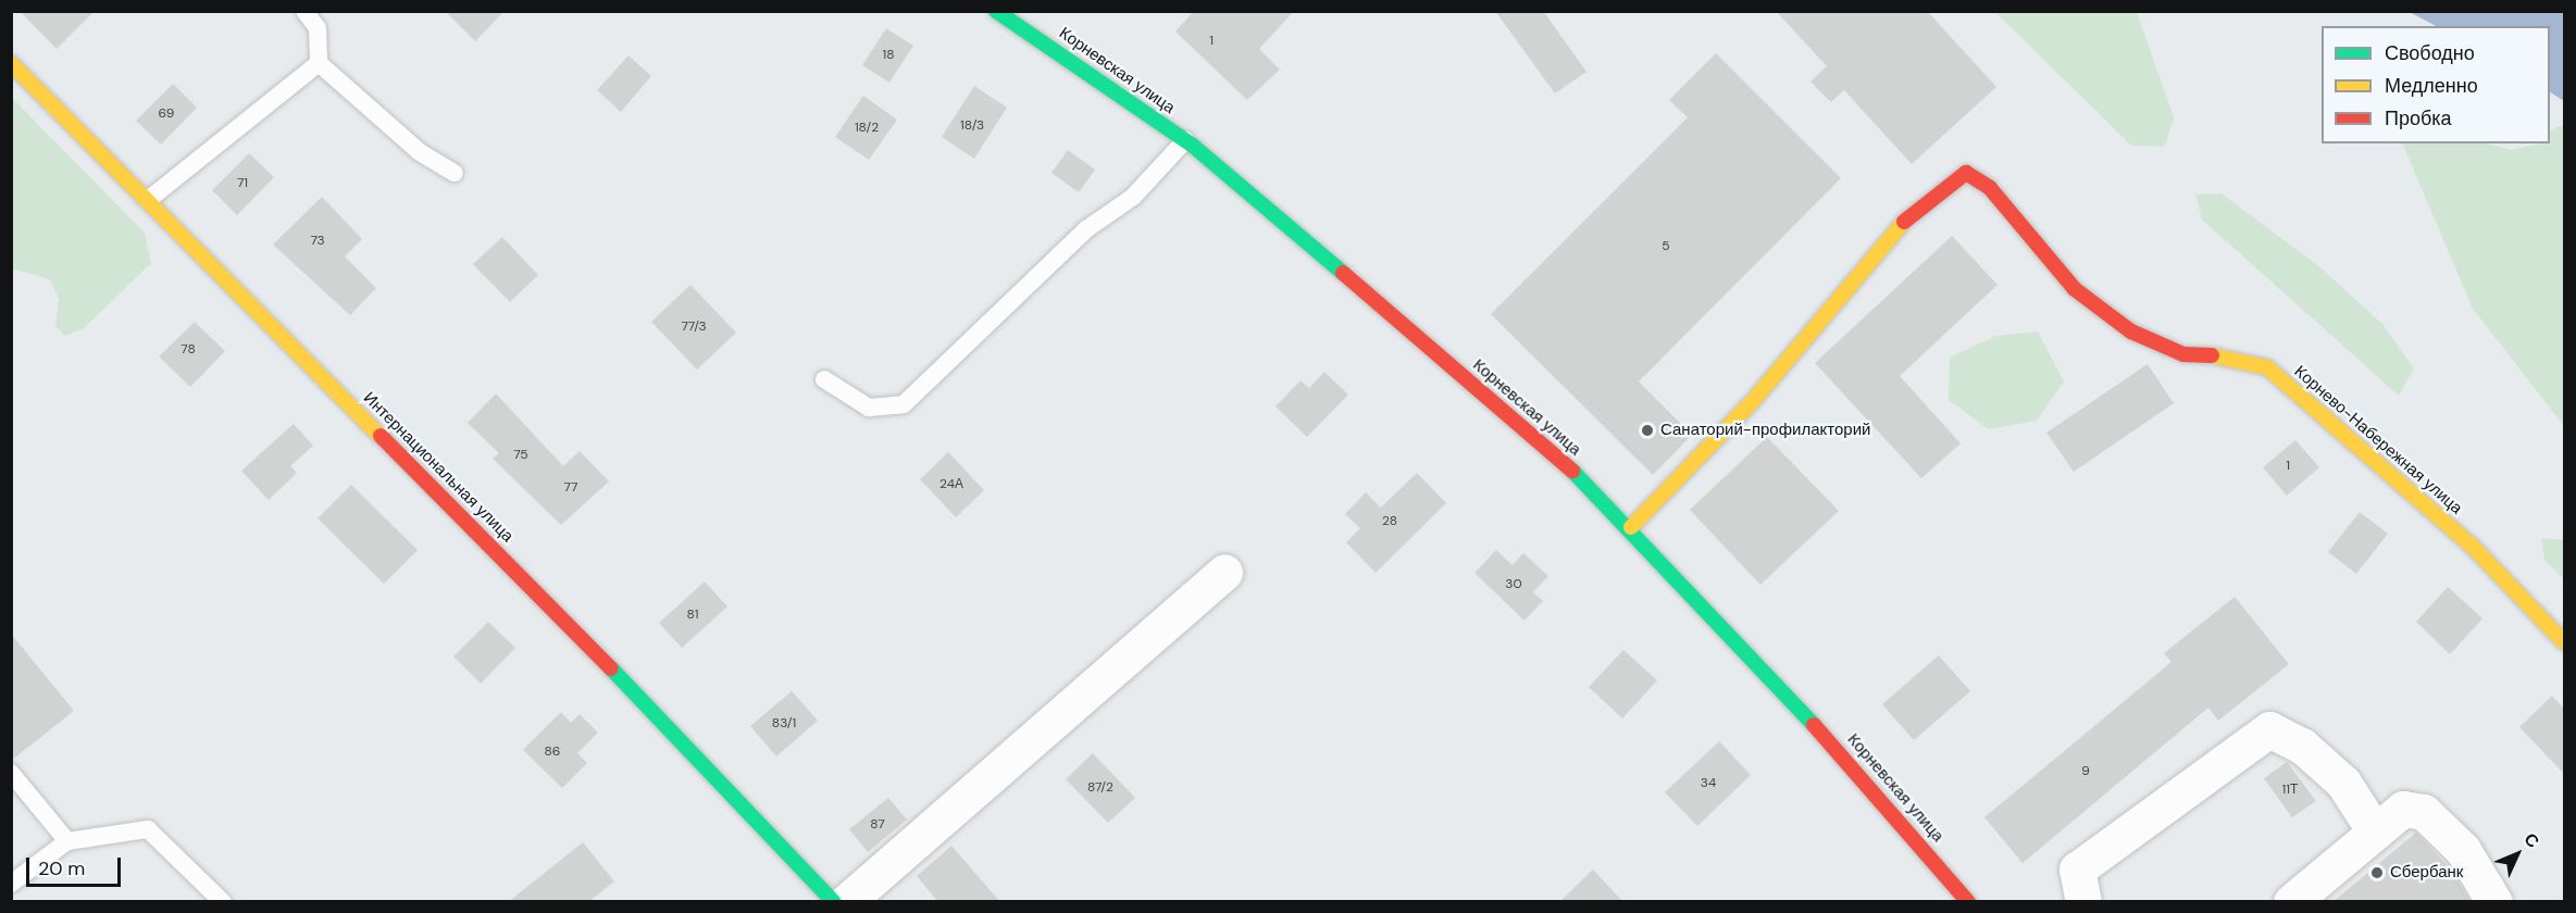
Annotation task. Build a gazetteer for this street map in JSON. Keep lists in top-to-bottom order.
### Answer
{
  "streets": {
    "street": ["Корневская улица", "Корнево-Набережная улица", "Интернациональная улица"]
  },
  "crossings": [
    ["Корневская улица", "Корнево-Набережная улица"]
  ],
  "places": ["Санаторий-профилакторий", "Сбербанк"],
  "house_numbers": [
    "1",
    "18",
    "69",
    "18/3",
    "18/2",
    "71",
    "73",
    "5",
    "77/3",
    "78",
    "75",
    "1",
    "24А",
    "77",
    "28",
    "30",
    "81",
    "83/1",
    "86",
    "9",
    "34",
    "87/2",
    "11Т",
    "87"
  ],
  "legend": ["Свободно", "Медленно", "Пробка"],
  "scale_bar": "20 m",
  "north": "top right"
}
